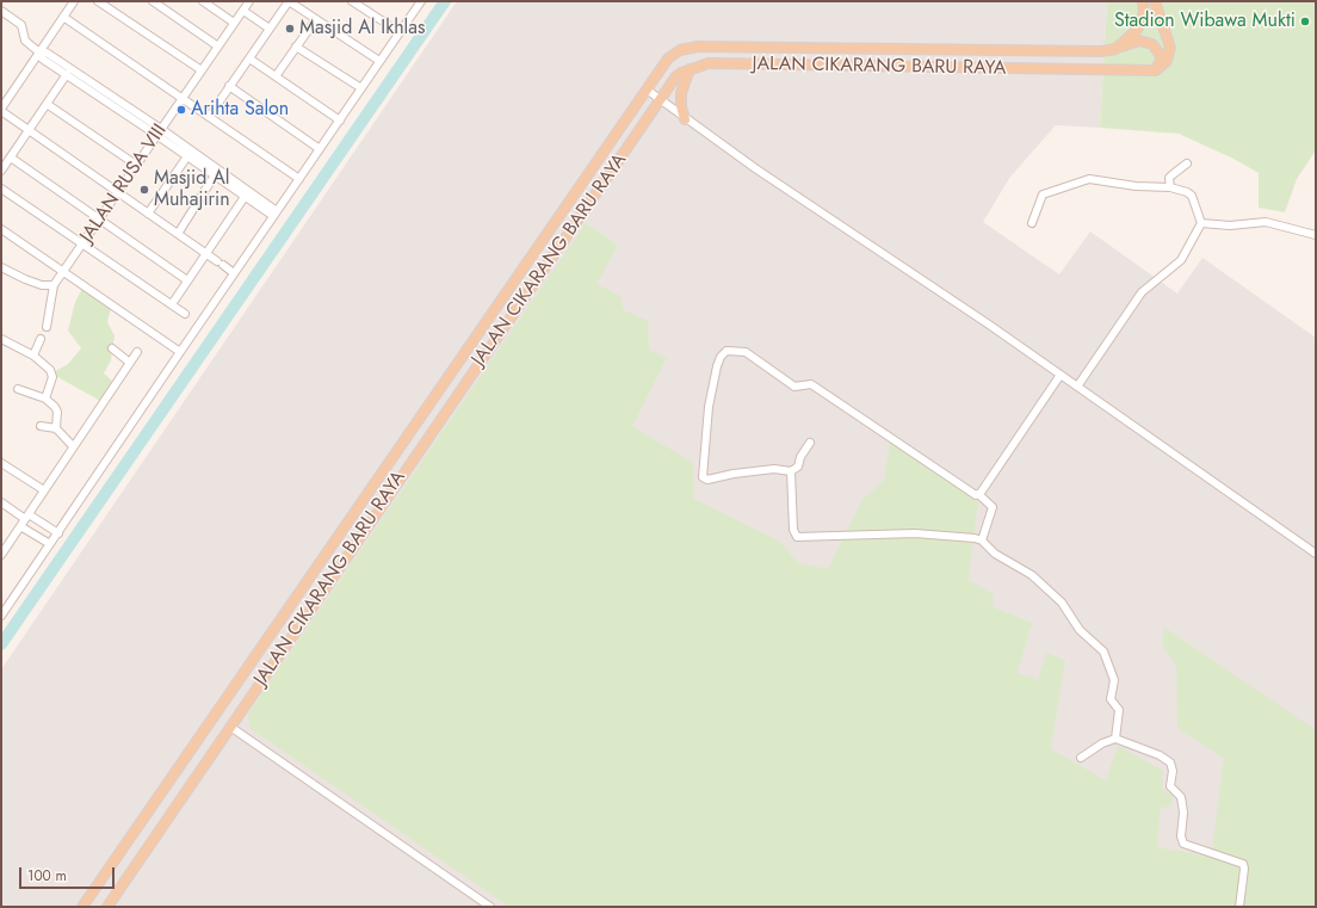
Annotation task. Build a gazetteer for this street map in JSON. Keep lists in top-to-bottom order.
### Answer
{
  "streets": {
    "main road": ["JALAN CIKARANG BARU RAYA"],
    "street": ["JALAN RUSA VIII"]
  },
  "places": [
    "Stadion Wibawa Mukti",
    "Masjid Al Ikhlas",
    "Arihta Salon",
    "Masjid Al Muhajirin"
  ],
  "scale_bar": "100 m"
}
